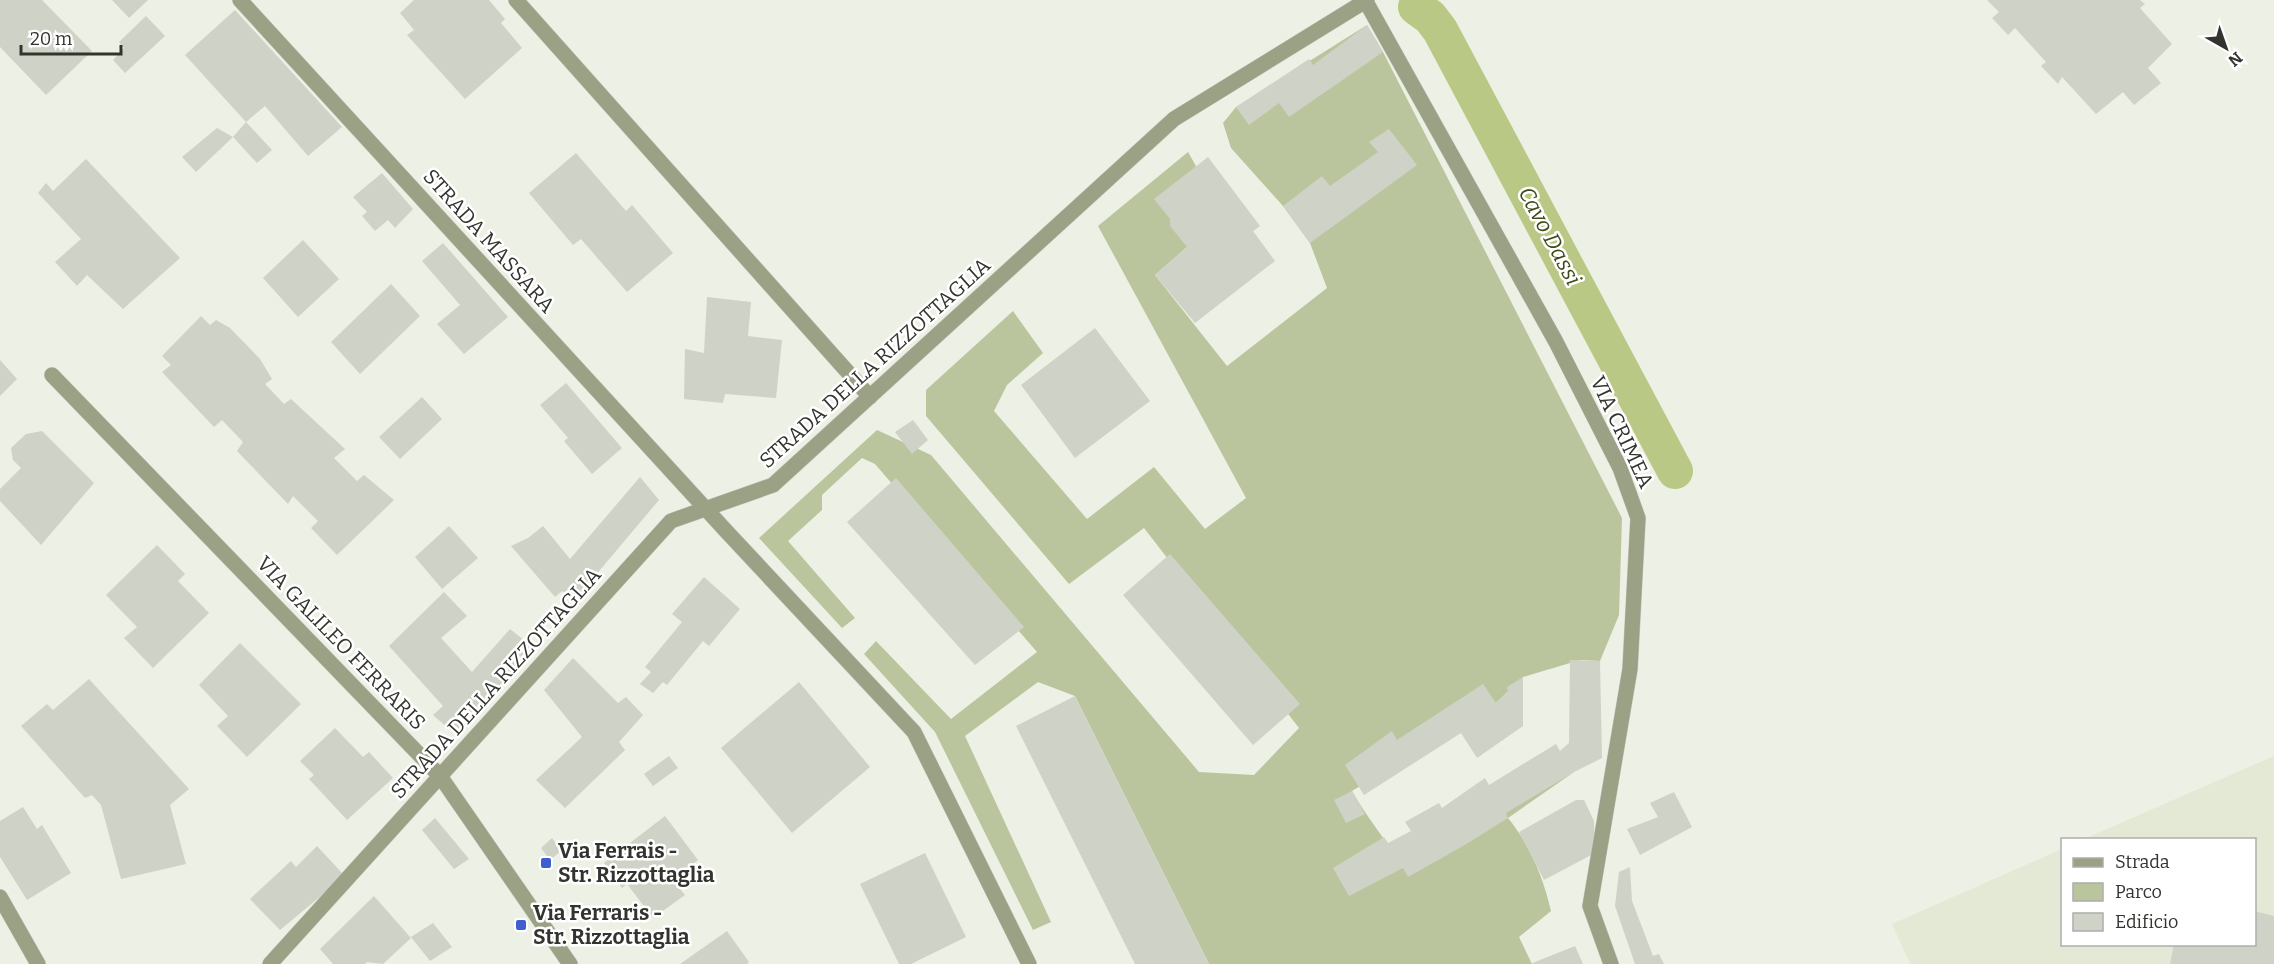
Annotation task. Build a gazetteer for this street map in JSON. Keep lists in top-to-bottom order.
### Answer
{
  "streets": {
    "street": [
      "STRADA MASSARA",
      "STRADA DELLA RIZZOTTAGLIA",
      "VIA CRIMEA",
      "VIA GALILEO FERRARIS"
    ]
  },
  "crossings": [
    ["STRADA MASSARA", "STRADA DELLA RIZZOTTAGLIA"],
    ["STRADA DELLA RIZZOTTAGLIA", "VIA CRIMEA"],
    ["STRADA DELLA RIZZOTTAGLIA", "VIA GALILEO FERRARIS"]
  ],
  "water": ["Cavo Dassi"],
  "places": {
    "transit": ["Via Ferrais - Str. Rizzottaglia", "Via Ferraris - Str. Rizzottaglia"]
  },
  "legend": ["Strada", "Parco", "Edificio"],
  "scale_bar": "20 m",
  "north": "bottom right"
}
